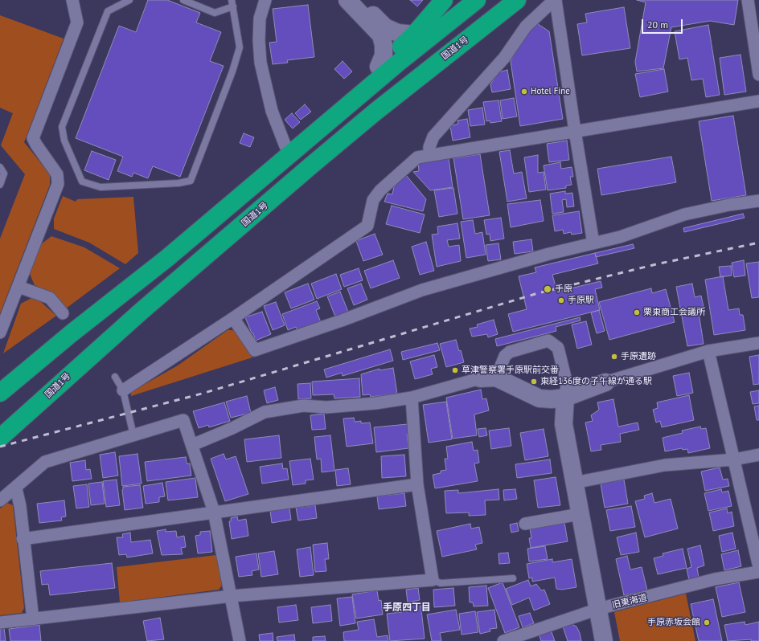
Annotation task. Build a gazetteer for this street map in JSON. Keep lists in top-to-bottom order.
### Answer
{
  "streets": {
    "highway": ["国道1号"],
    "street": ["旧東海道"]
  },
  "districts": ["手原四丁目"],
  "places": [
    "Hotel Fine",
    "手原",
    "手原駅",
    "栗東商工会議所",
    "手原遺跡",
    "草津警察署手原駅前交番",
    "東経136度の子午線が通る駅",
    "手原赤坂会館"
  ],
  "scale_bar": "20 m"
}
